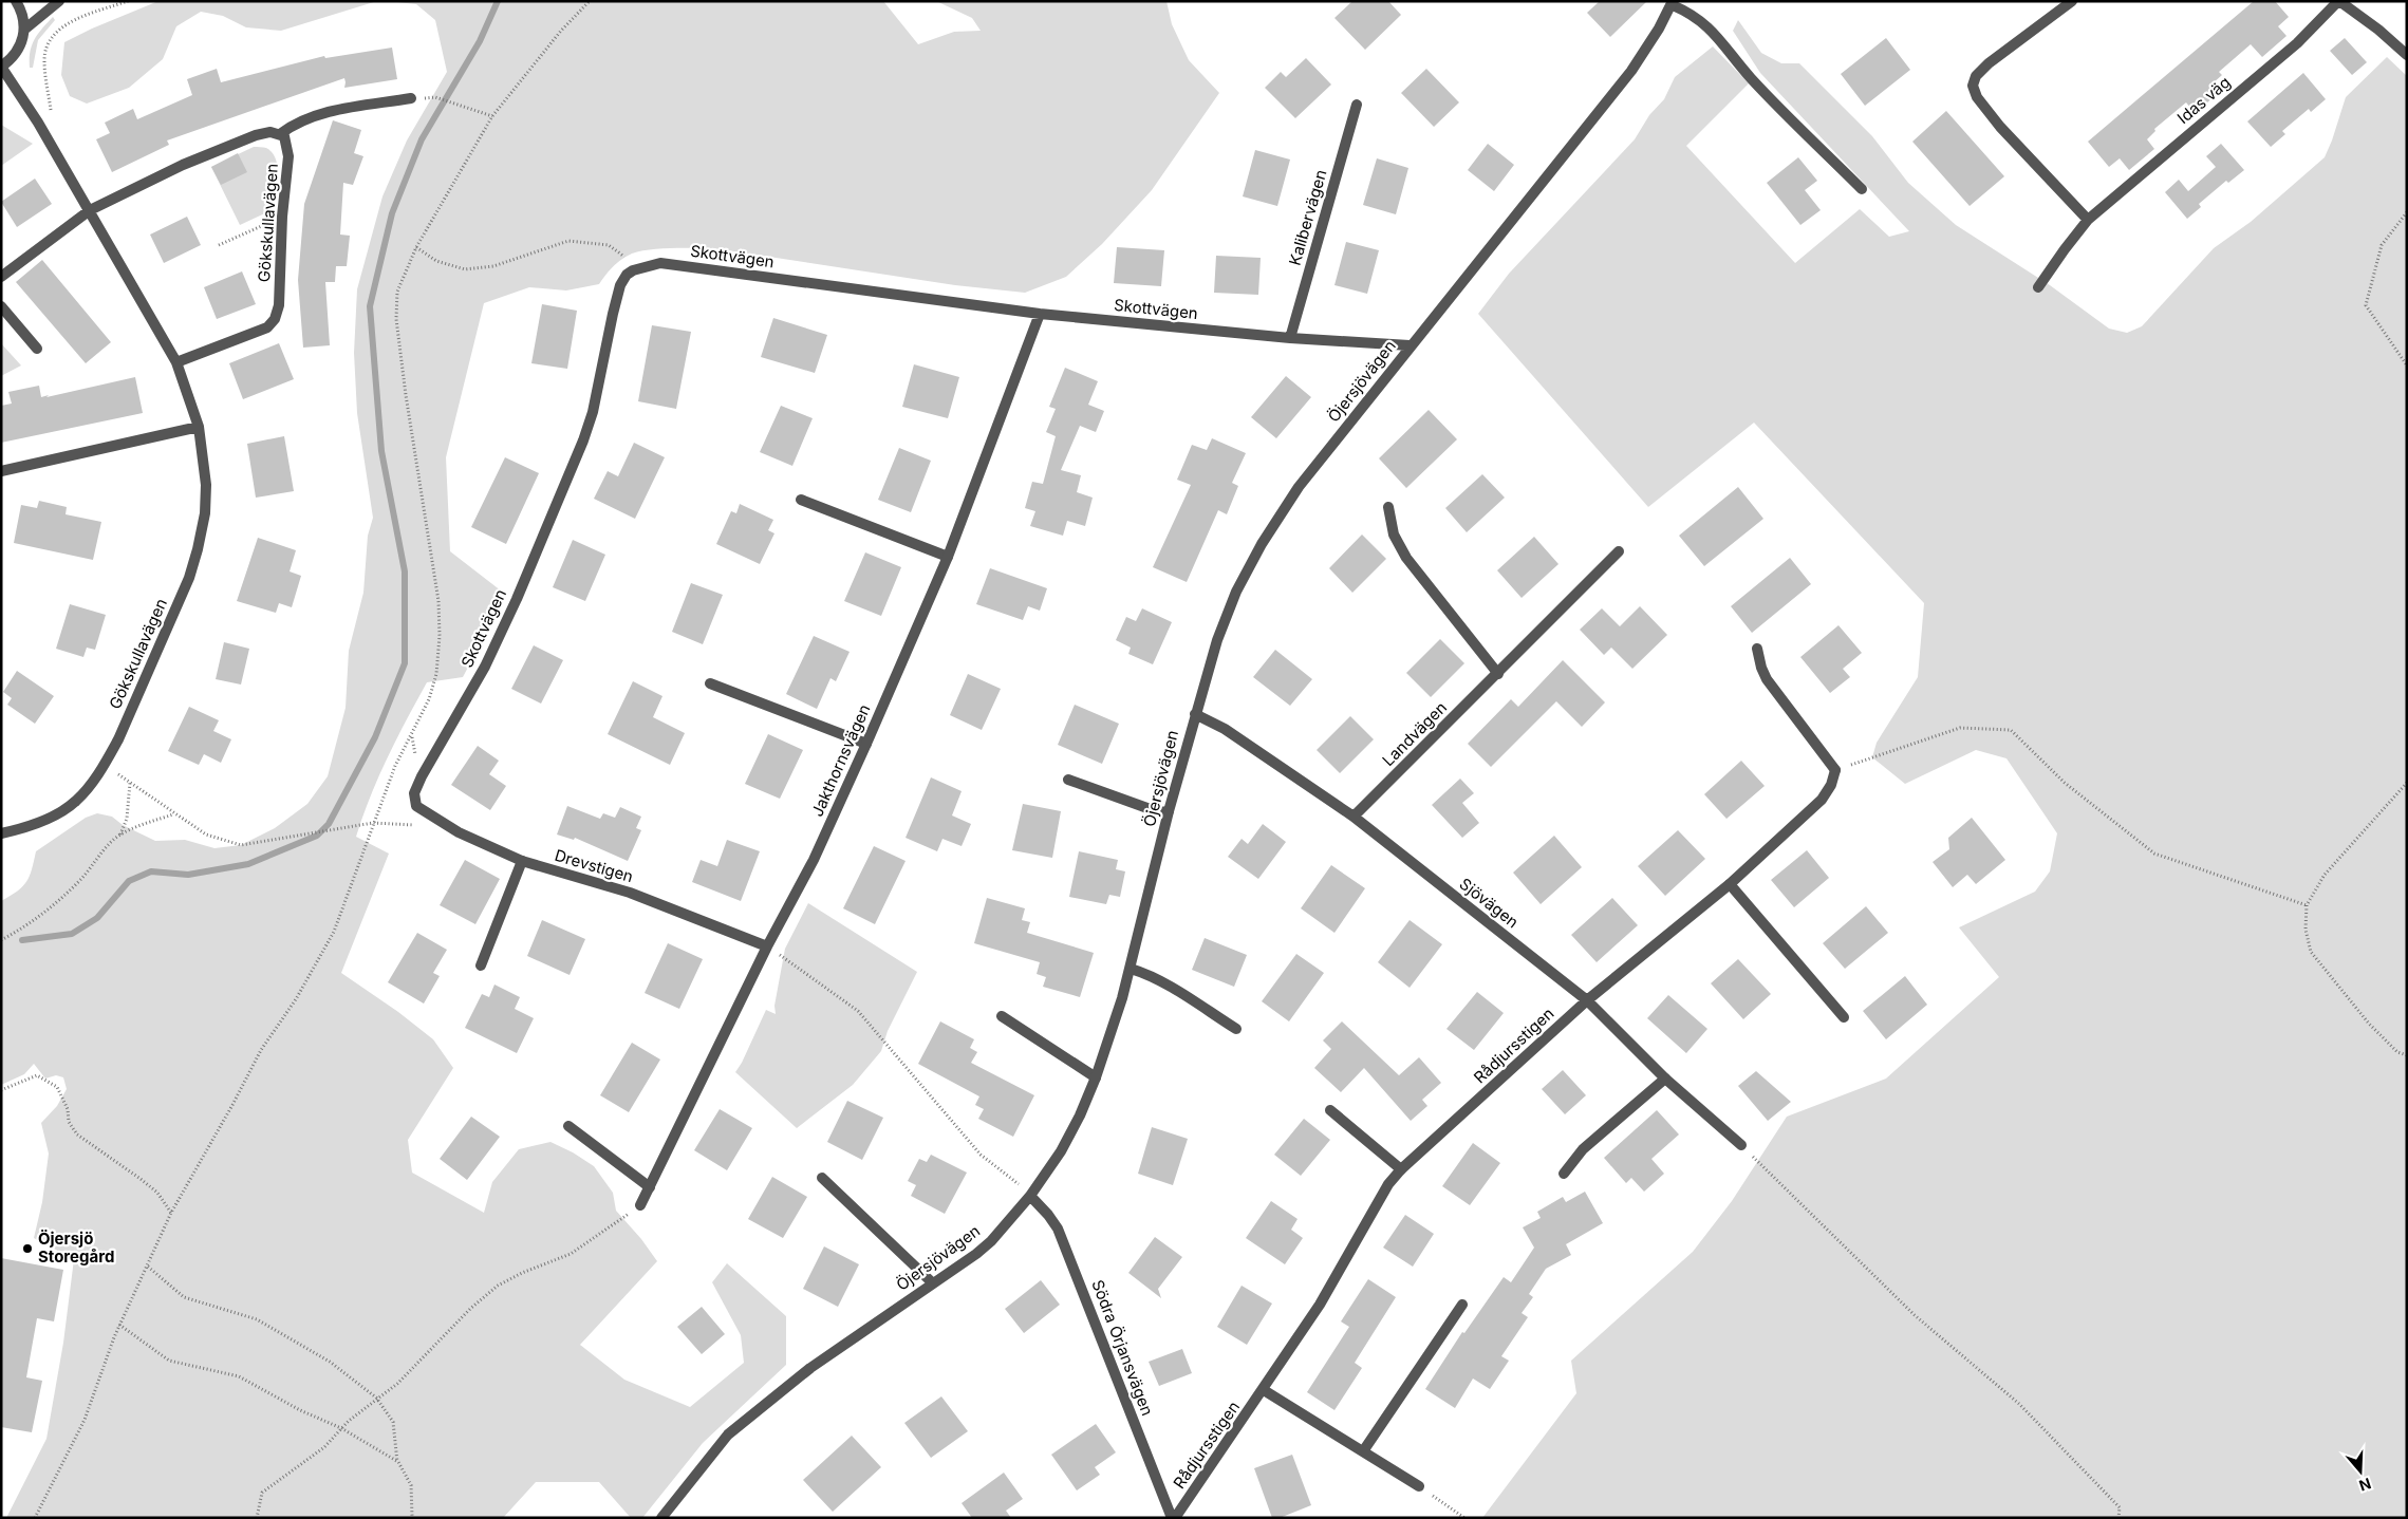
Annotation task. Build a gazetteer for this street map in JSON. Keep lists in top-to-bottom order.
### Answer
{
  "streets": {
    "street": [
      "Idas väg",
      "Kalibervägen",
      "Gökskullavägen",
      "Skottvägen",
      "Öjersjövägen",
      "Landvägen",
      "Jakthornsvägen",
      "Drevstigen",
      "Sjövägen",
      "Rådjursstigen",
      "Södra Örjansvägen"
    ]
  },
  "crossings": [
    ["Kalibervägen", "Skottvägen"],
    ["Skottvägen", "Öjersjövägen"],
    ["Skottvägen", "Jakthornsvägen"],
    ["Skottvägen", "Drevstigen"],
    ["Öjersjövägen", "Sjövägen"],
    ["Öjersjövägen", "Södra Örjansvägen"],
    ["Landvägen", "Sjövägen"],
    ["Jakthornsvägen", "Drevstigen"],
    ["Sjövägen", "Rådjursstigen"],
    ["Rådjursstigen", "Södra Örjansvägen"]
  ],
  "places": ["Öjersjö Storegård"],
  "north": "bottom"
}
